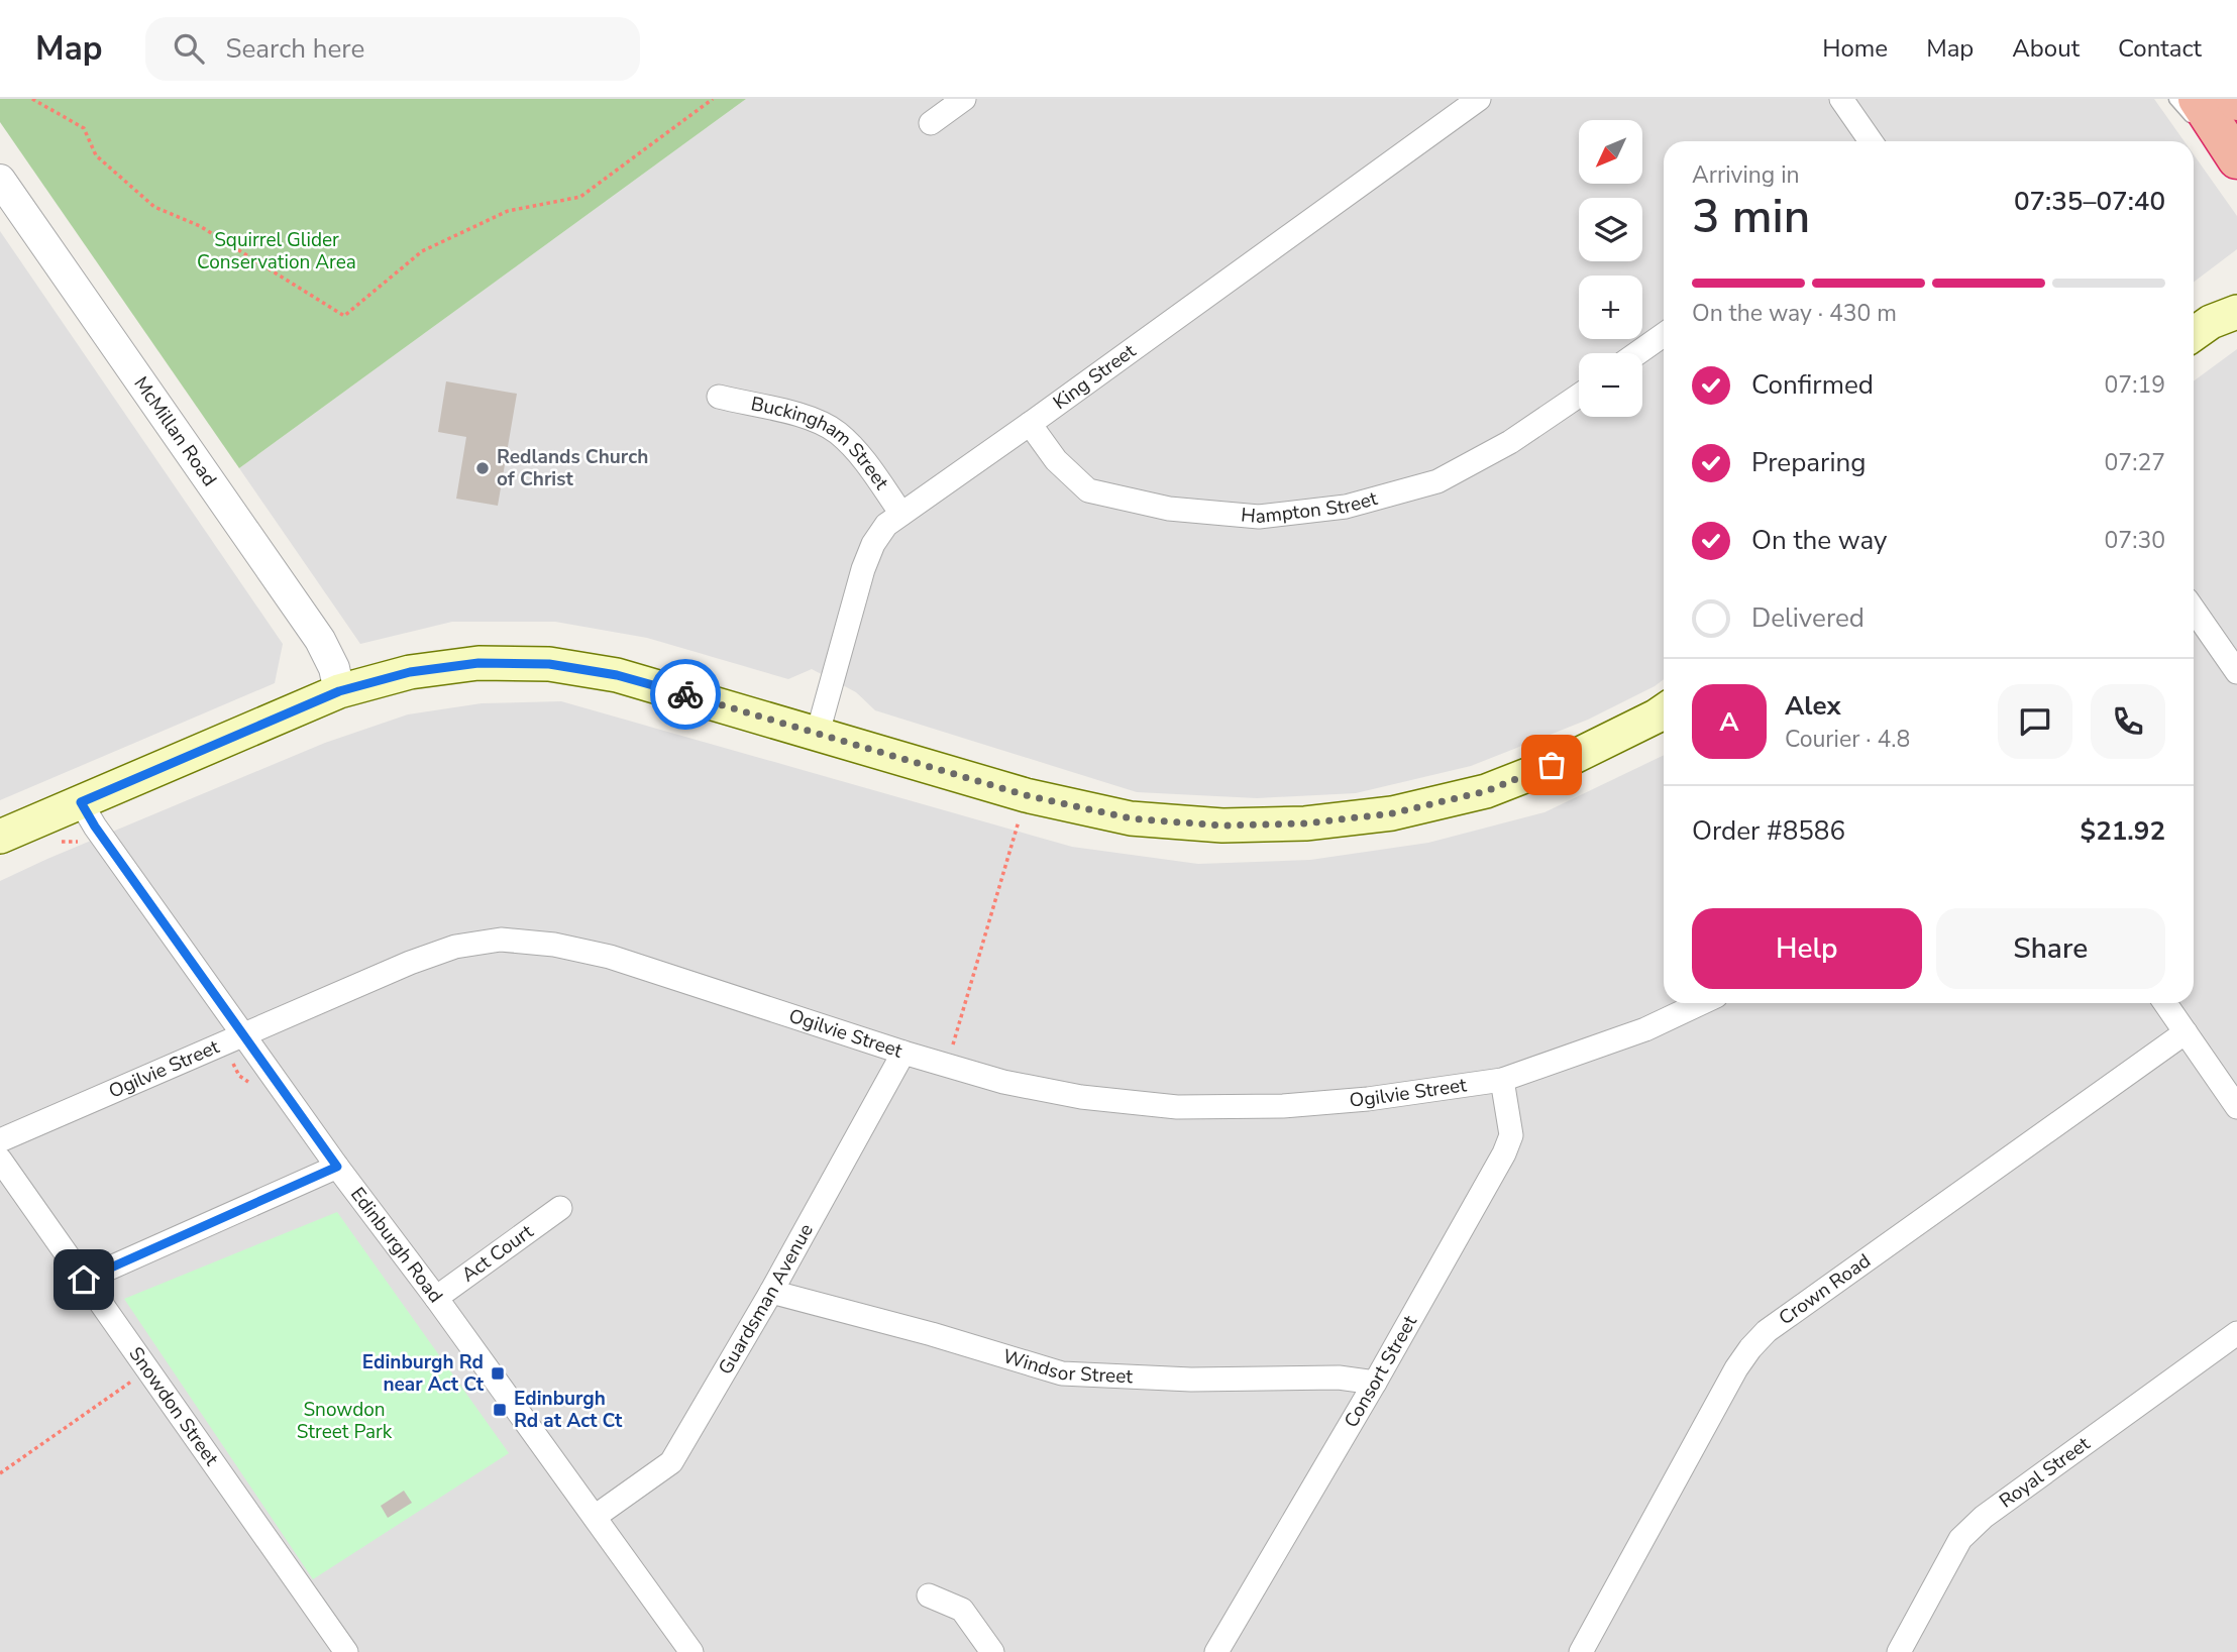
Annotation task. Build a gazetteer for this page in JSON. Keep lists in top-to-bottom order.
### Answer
{
  "streets": {
    "street": [
      "King Street",
      "McMillan Road",
      "Buckingham Street",
      "Hampton Street",
      "Ogilvie Street",
      "Edinburgh Road",
      "Act Court",
      "Crown Road",
      "Guardsman Avenue",
      "Windsor Street",
      "Consort Street",
      "Snowdon Street",
      "Royal Street"
    ]
  },
  "crossings": [
    ["King Street", "Buckingham Street"],
    ["King Street", "Hampton Street"],
    ["Ogilvie Street", "Edinburgh Road"],
    ["Ogilvie Street", "Guardsman Avenue"],
    ["Ogilvie Street", "Consort Street"],
    ["Edinburgh Road", "Act Court"],
    ["Edinburgh Road", "Guardsman Avenue"],
    ["Guardsman Avenue", "Windsor Street"],
    ["Windsor Street", "Consort Street"]
  ],
  "parks": ["Squirrel Glider Conservation Area", "Snowdon Street Park"],
  "places": {
    "other": ["Redlands Church of Christ"],
    "transit": ["Edinburgh Rd near Act Ct", "Edinburgh Rd at Act Ct"]
  },
  "north": "bottom left",
  "page": {
    "header": "Map",
    "search": "Search here",
    "nav": [
      "Home",
      "Map",
      "About",
      "Contact"
    ],
    "map_buttons": ["+", "−"],
    "heading": ["3 min", "Arriving in", "07:35–07:40"],
    "panel": [
      "Alex",
      "Courier · 4.8",
      "Order #8586",
      "$21.92"
    ],
    "bar": "On the way · 430 m",
    "list": [
      ["Confirmed", "07:19"],
      ["Preparing", "07:27"],
      ["On the way", "07:30"],
      "Delivered"
    ],
    "round": "A",
    "buttons": ["Help", "Share"]
  }
}
